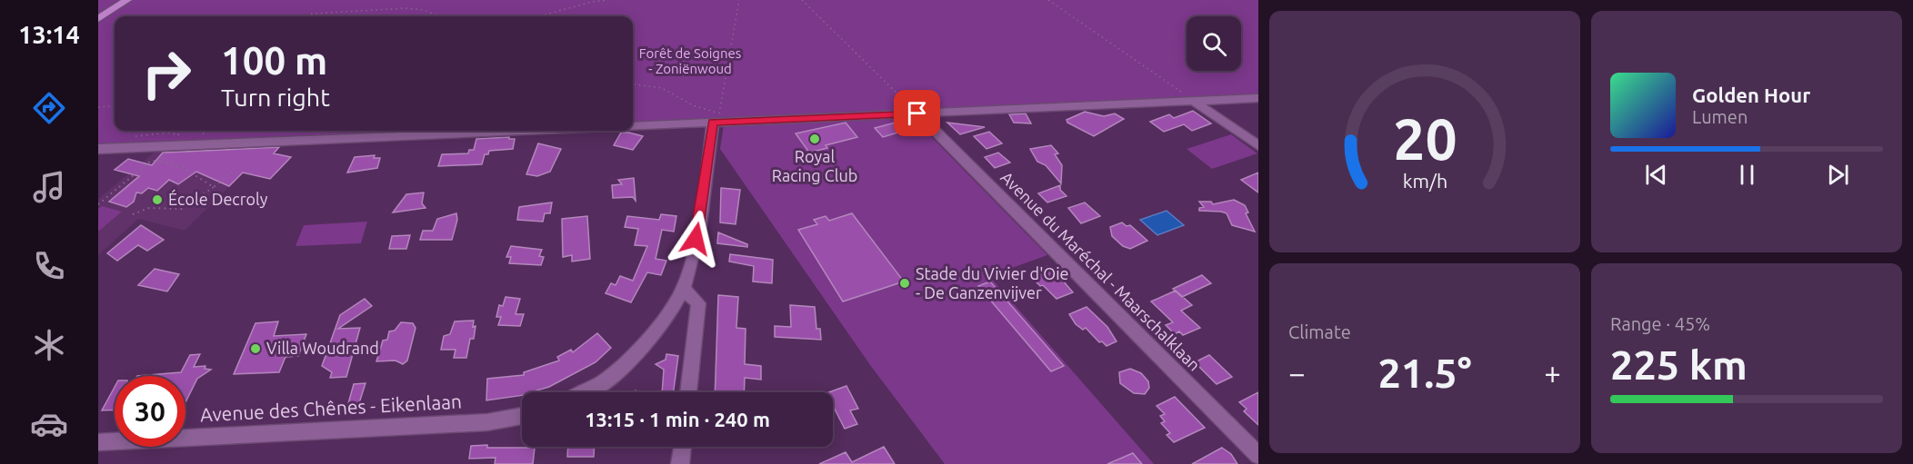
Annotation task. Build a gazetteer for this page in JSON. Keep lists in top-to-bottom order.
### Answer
{
  "streets": {
    "street": ["Avenue du Maréchal - Maarschalklaan", "Avenue des Chênes - Eikenlaan"]
  },
  "parks": ["Forêt de Soignes - Zoniënwoud"],
  "places": [
    "Royal Racing Club",
    "École Decroly",
    "Stade du Vivier d'Oie - De Ganzenvijver",
    "Villa Woudrand"
  ],
  "page": {
    "tabs": "13:14",
    "turn": ["100 m", "Turn right"],
    "song": ["Golden Hour", "Lumen"],
    "tile": [
      "Climate",
      ["Range · 45%", "225 km"]
    ],
    "heat": ["−", "21.5°", "+"],
    "limit": "30",
    "trip": "13:15 · 1 min · 240 m",
    "gauge": ["20", "km/h"]
  }
}
